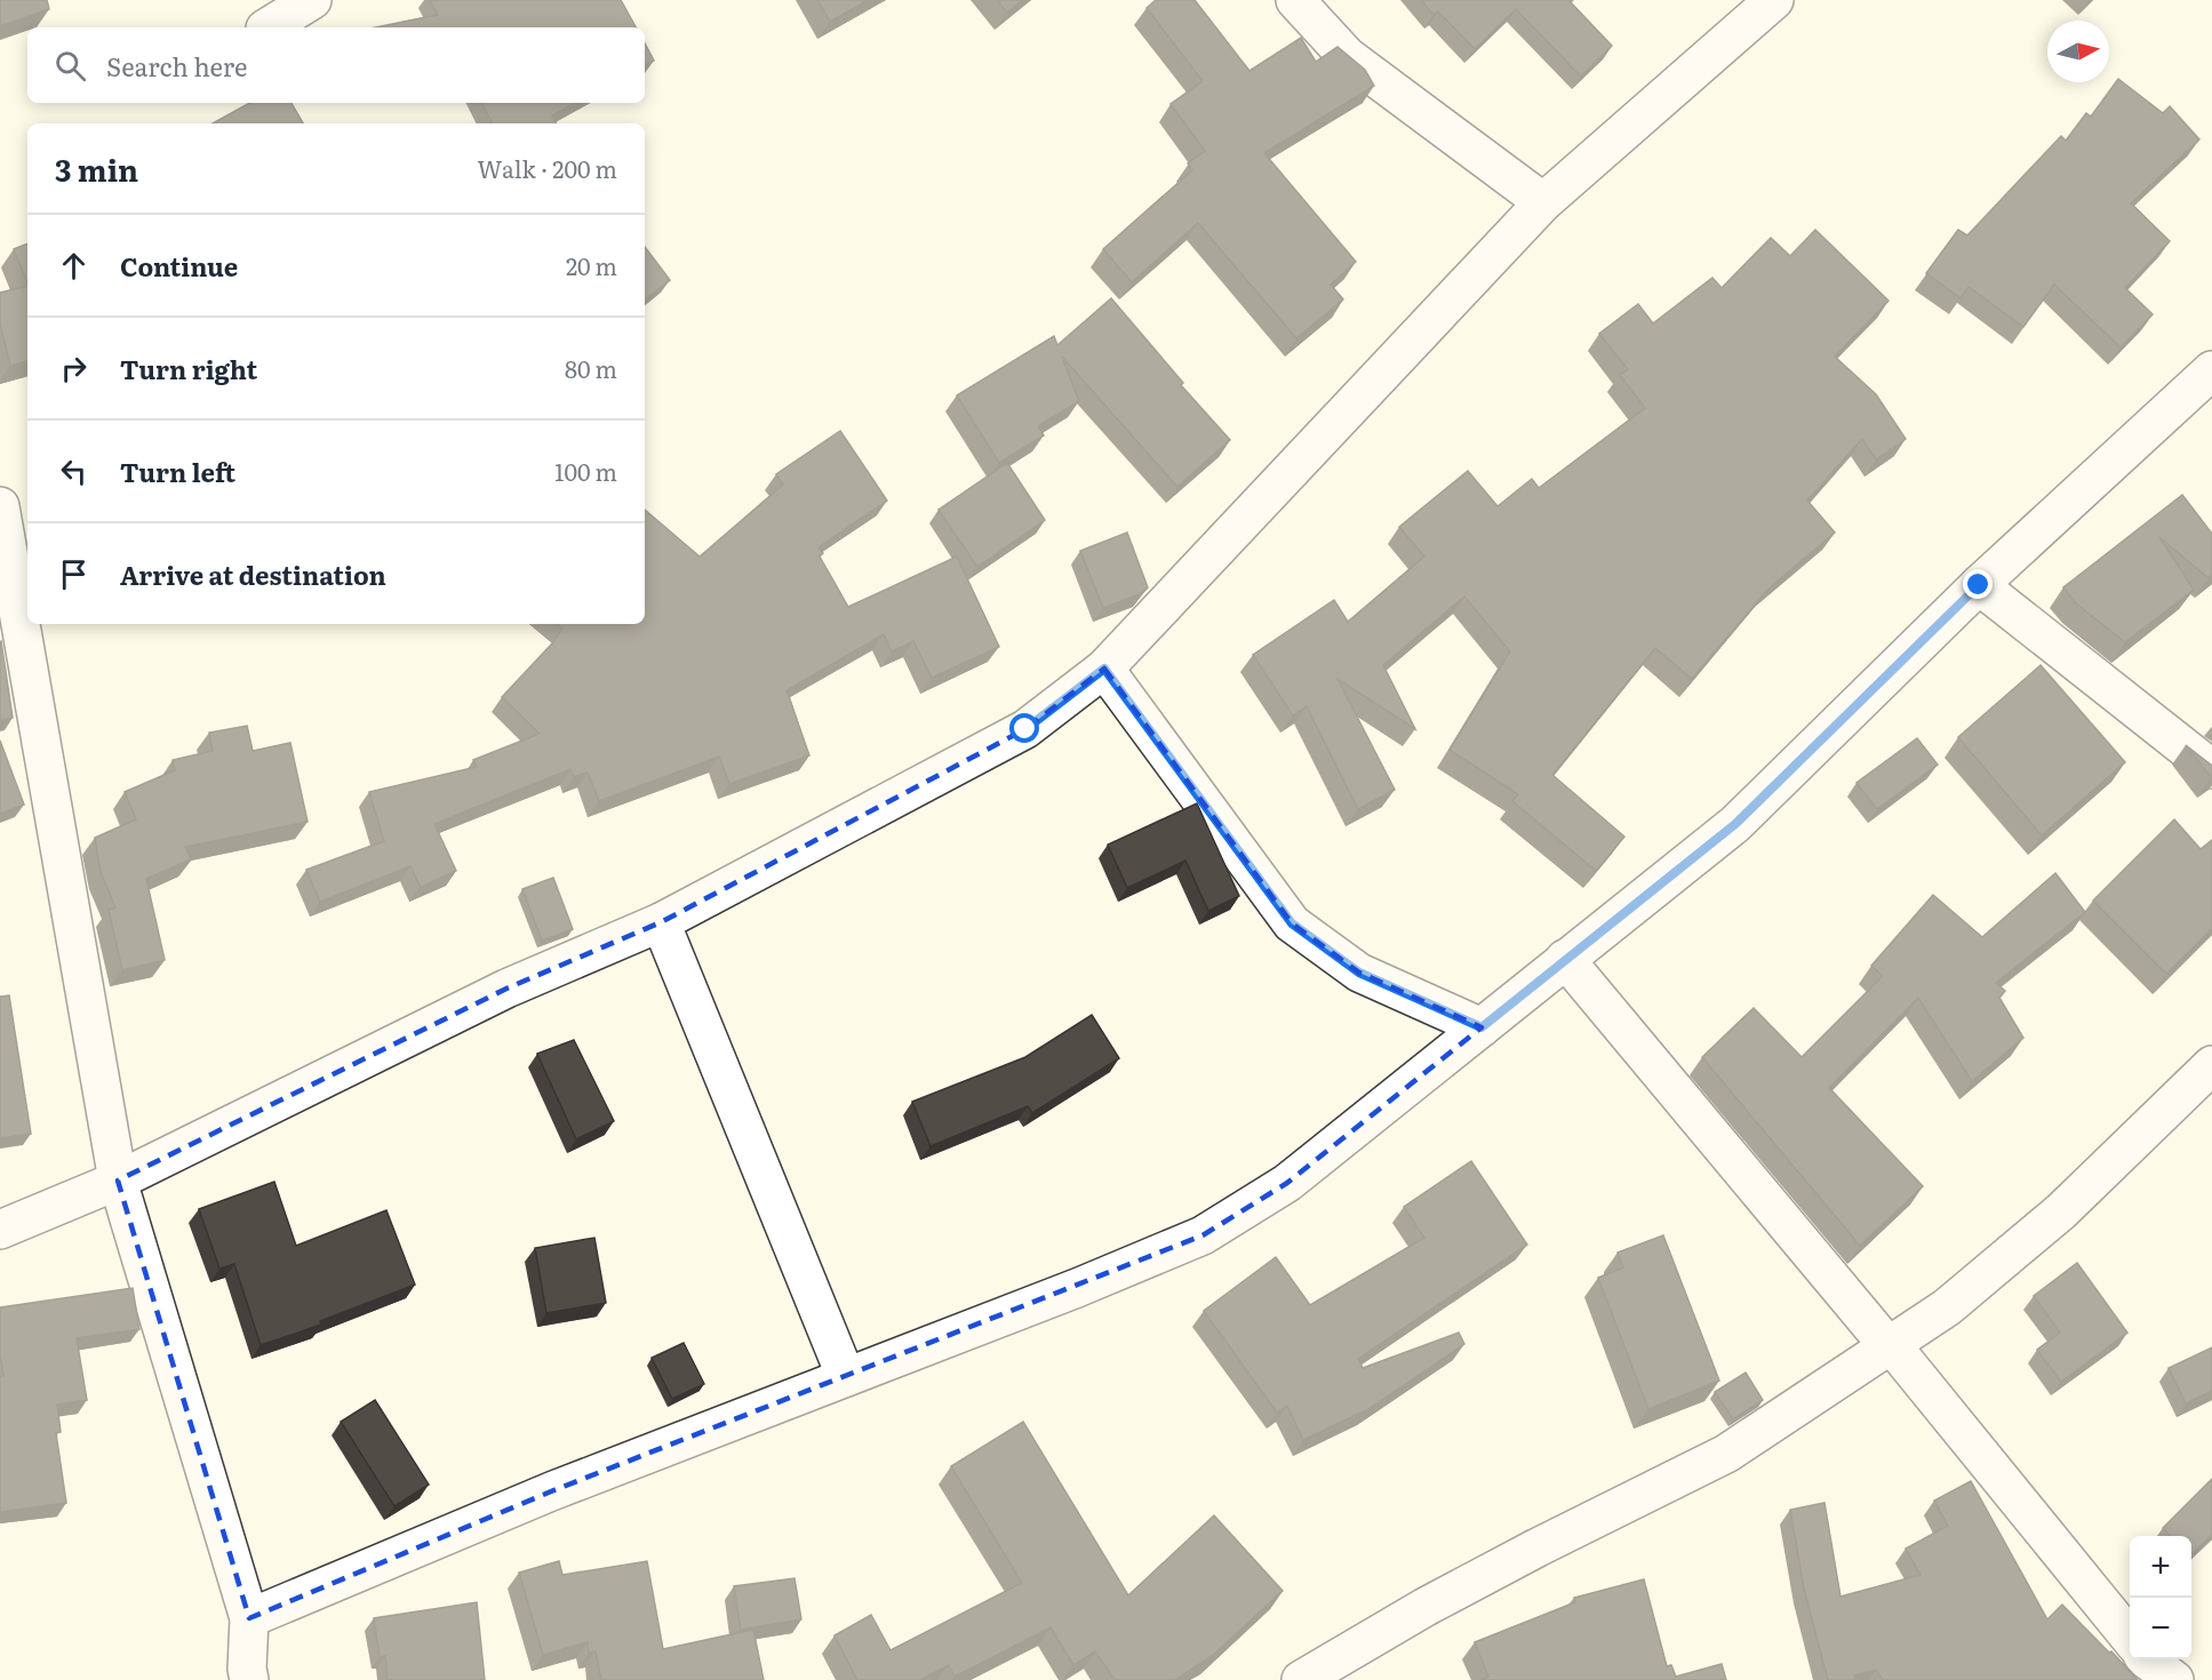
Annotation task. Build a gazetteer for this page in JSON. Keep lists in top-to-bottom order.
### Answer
{
  "north": "right",
  "page": {
    "search": "Search here",
    "heading": ["3 min", "Walk · 200 m"],
    "list": [
      ["Continue", "20 m"],
      ["Turn right", "80 m"],
      ["Turn left", "100 m"],
      "Arrive at destination"
    ],
    "map_buttons": ["+", "−"]
  }
}
